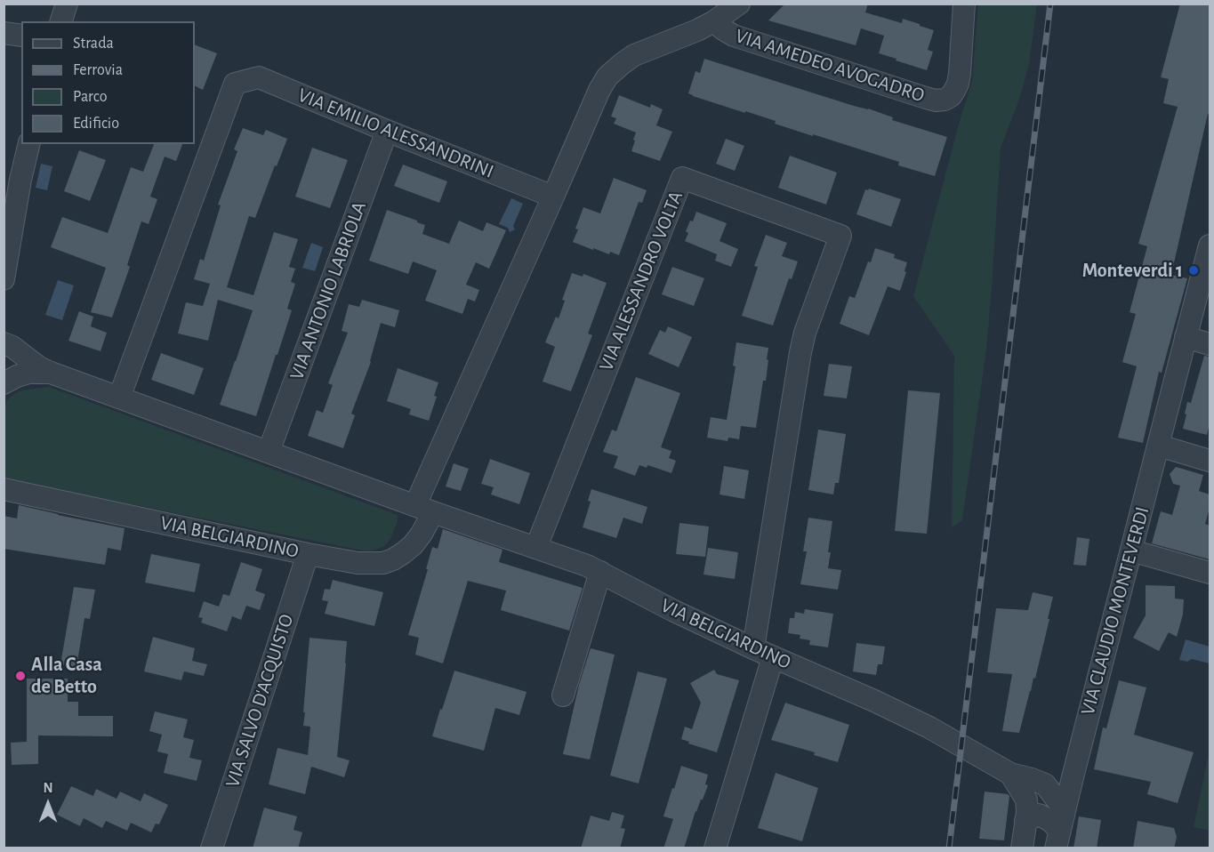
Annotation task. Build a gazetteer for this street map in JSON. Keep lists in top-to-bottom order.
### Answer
{
  "streets": {
    "street": [
      "VIA AMEDEO AVOGADRO",
      "VIA EMILIO ALESSANDRINI",
      "VIA ALESSANDRO VOLTA",
      "VIA ANTONIO LABRIOLA",
      "VIA BELGIARDINO",
      "VIA CLAUDIO MONTEVERDI",
      "VIA SALVO D'ACQUISTO"
    ]
  },
  "crossings": [
    ["VIA AMEDEO AVOGADRO", "VIA EMILIO ALESSANDRINI"],
    ["VIA EMILIO ALESSANDRINI", "VIA ANTONIO LABRIOLA"],
    ["VIA EMILIO ALESSANDRINI", "VIA BELGIARDINO"],
    ["VIA ALESSANDRO VOLTA", "VIA BELGIARDINO"],
    ["VIA ANTONIO LABRIOLA", "VIA BELGIARDINO"],
    ["VIA BELGIARDINO", "VIA SALVO D'ACQUISTO"]
  ],
  "places": ["Monteverdi 1", "Alla Casa de Betto"],
  "legend": [
    "Strada",
    "Ferrovia",
    "Parco",
    "Edificio"
  ],
  "north": "top"
}
